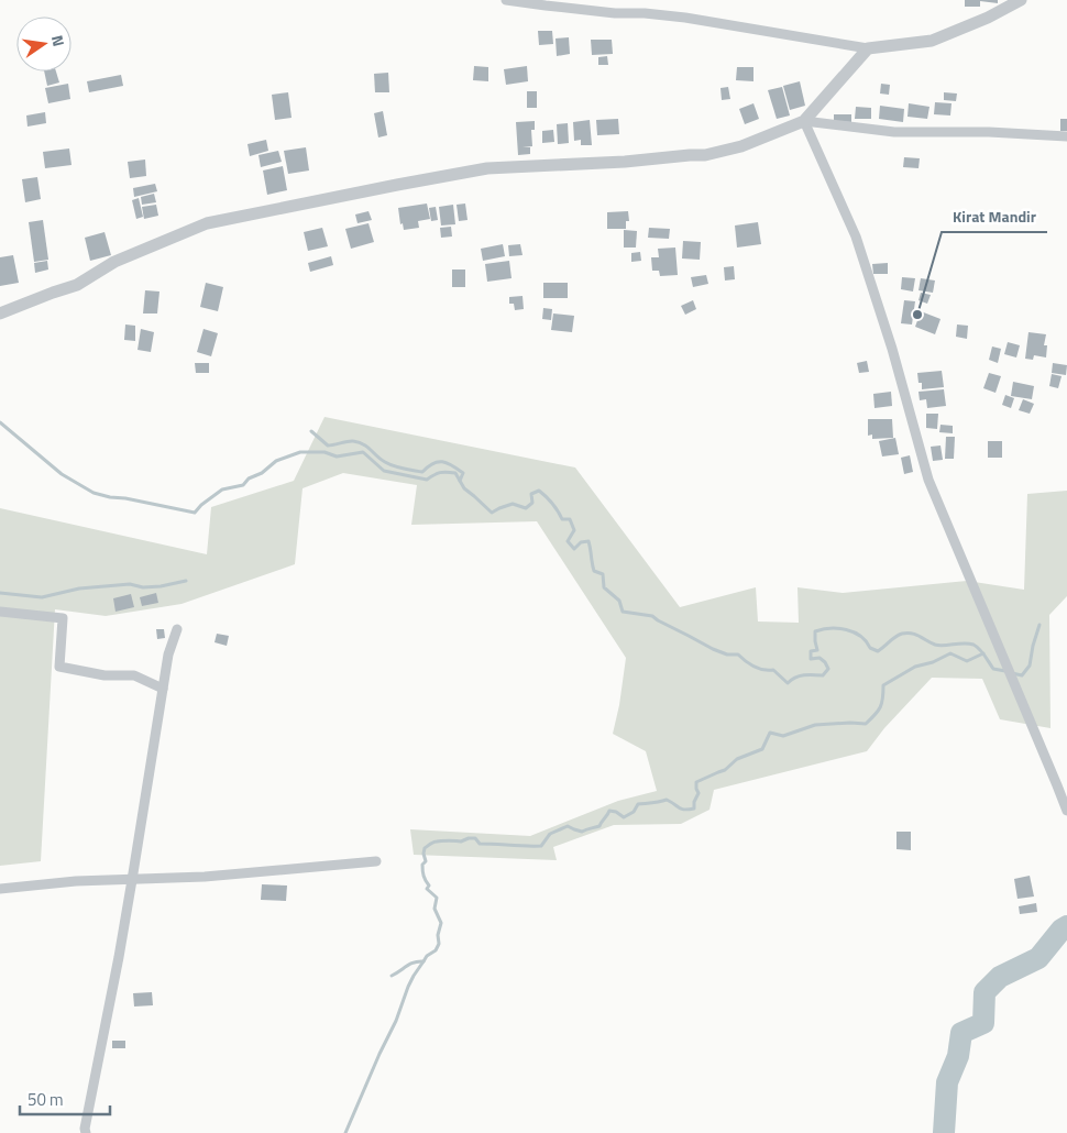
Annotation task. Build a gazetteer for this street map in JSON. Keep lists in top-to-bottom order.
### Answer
{
  "places": ["Kirat Mandir"],
  "scale_bar": "50 m",
  "north": "right"
}
